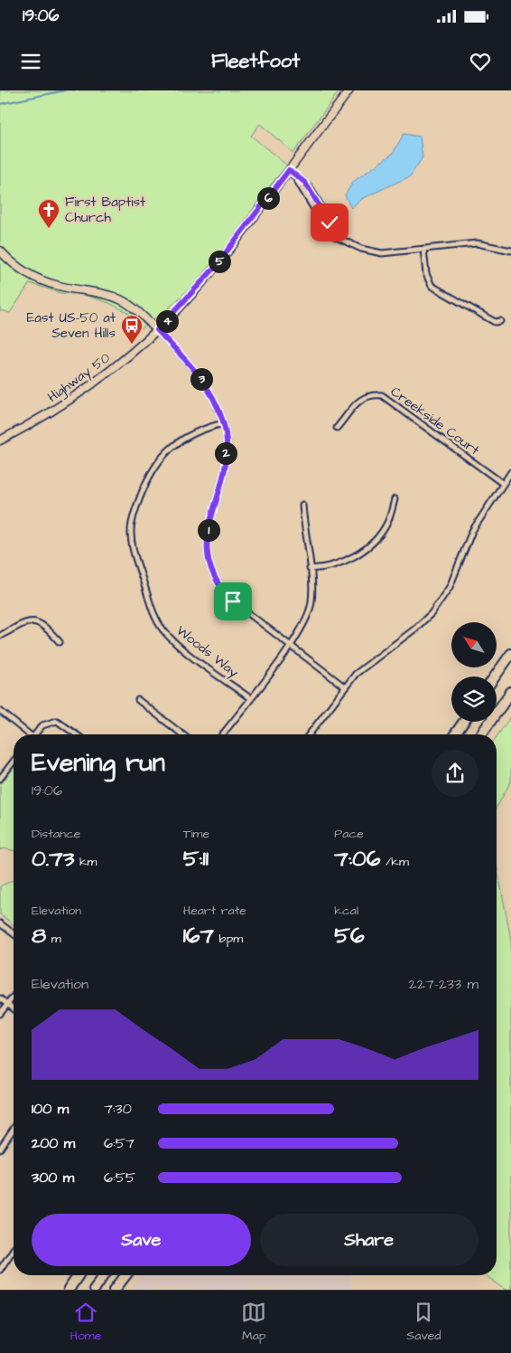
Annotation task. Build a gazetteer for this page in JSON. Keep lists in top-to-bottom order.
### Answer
{
  "streets": {
    "main road": ["Highway 50"],
    "street": ["Creekside Court", "Woods Way"]
  },
  "places": {
    "church": ["First Baptist Church"],
    "bus stop": ["East US-50 at Seven Hills"]
  },
  "north": "top left",
  "page": {
    "status": "19:06",
    "header": "Fleetfoot",
    "pins": [
      "6",
      "5",
      "4",
      "3",
      "2",
      "1"
    ],
    "heading": ["Evening run", "19:06"],
    "stats": [
      ["Distance", "0.73 km"],
      ["Time", "5:11"],
      ["Pace", "7:06 /km"],
      ["Elevation", "8 m"],
      ["Heart rate", "167 bpm"],
      ["kcal", "56"]
    ],
    "chart": ["Elevation", "227–233 m"],
    "list": [
      {
        "name": "100 m",
        "note": "7:30"
      },
      {
        "name": "200 m",
        "note": "6:57"
      },
      {
        "name": "300 m",
        "note": "6:55"
      }
    ],
    "buttons": ["Save", "Share"],
    "tabs": ["Home", "Map", "Saved"]
  }
}
